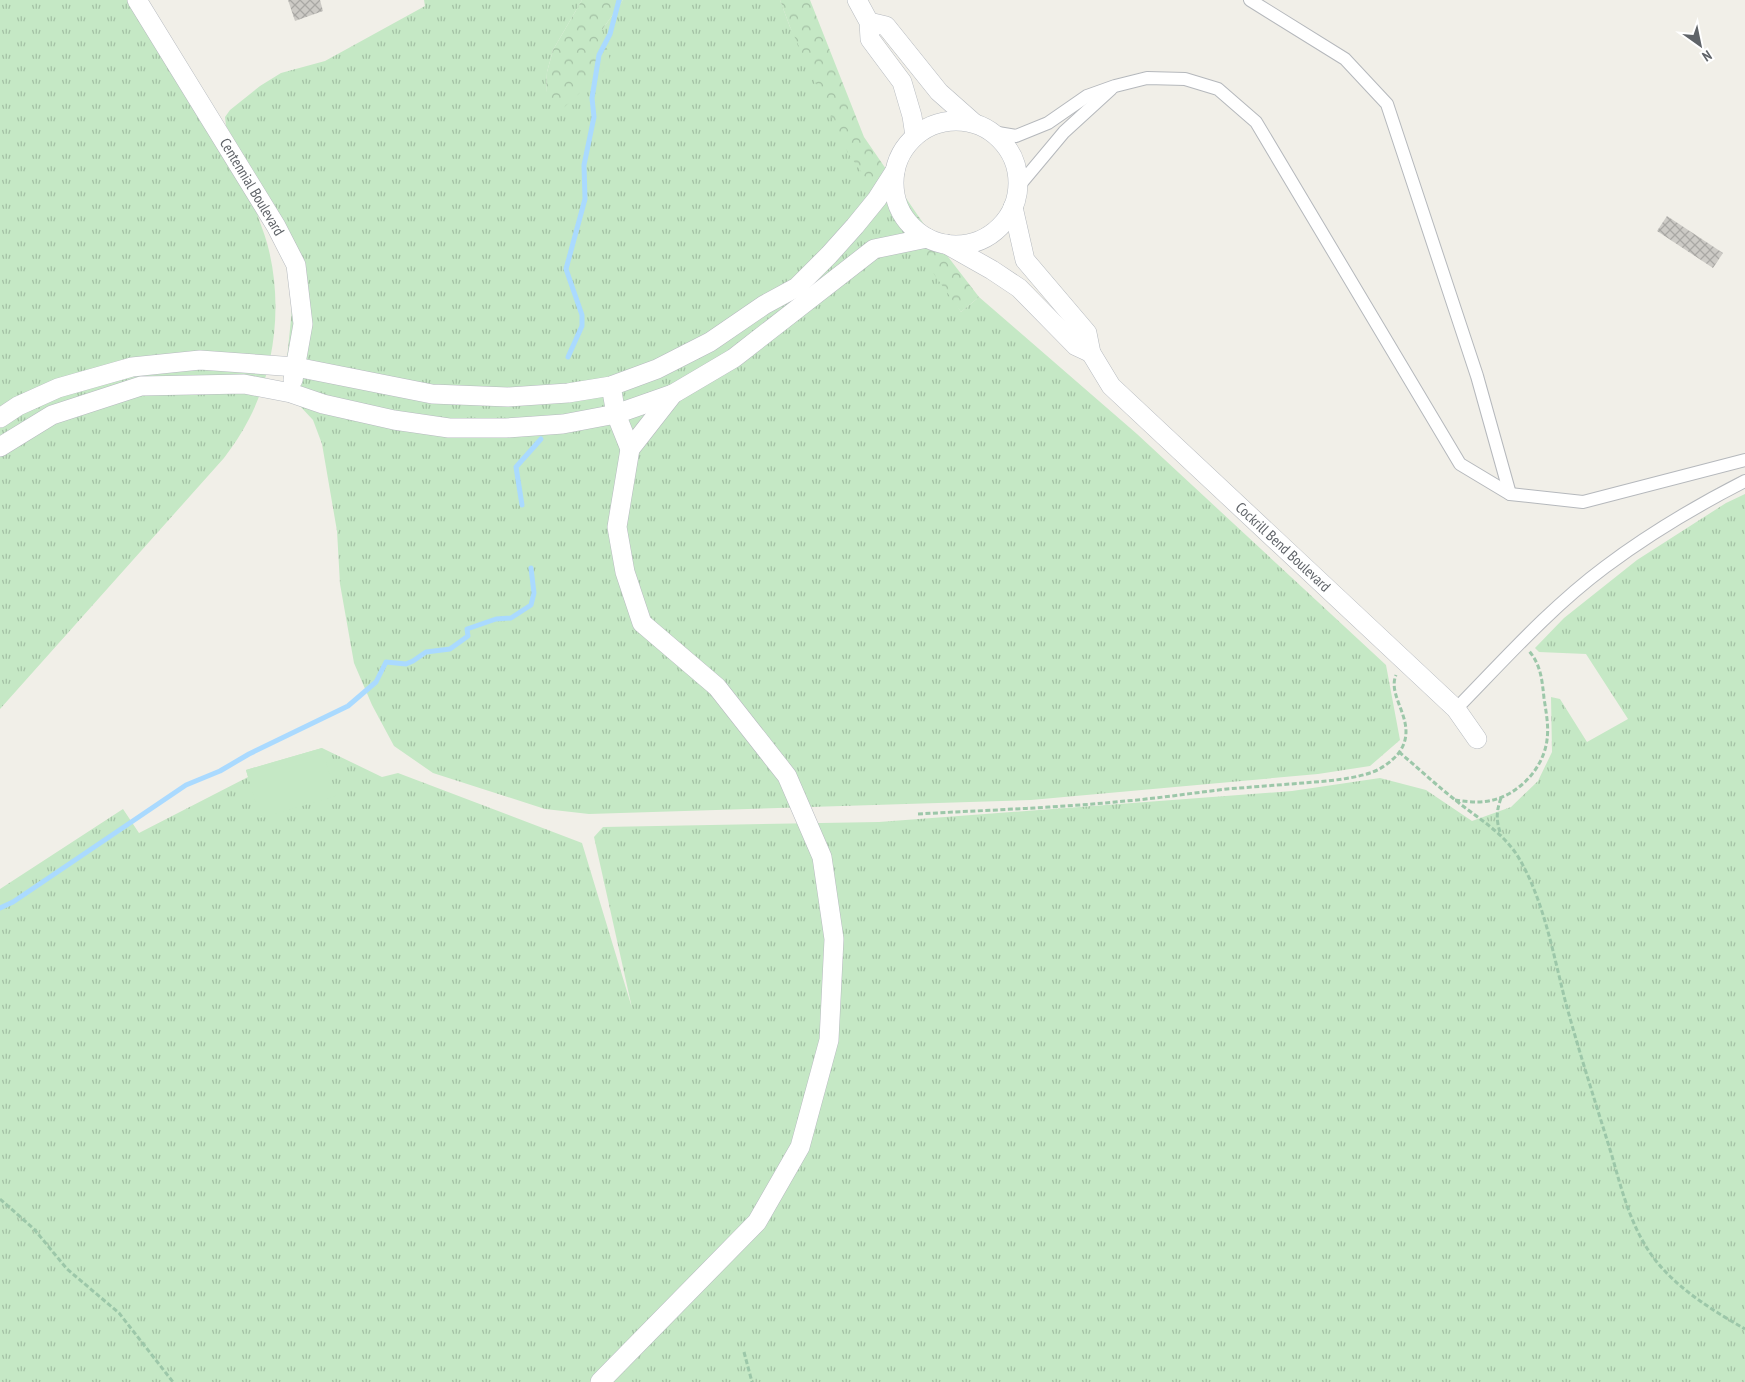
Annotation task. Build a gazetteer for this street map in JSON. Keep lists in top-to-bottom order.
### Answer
{
  "streets": {
    "street": ["Centennial Boulevard", "Cockrill Bend Boulevard"]
  },
  "north": "bottom right"
}
